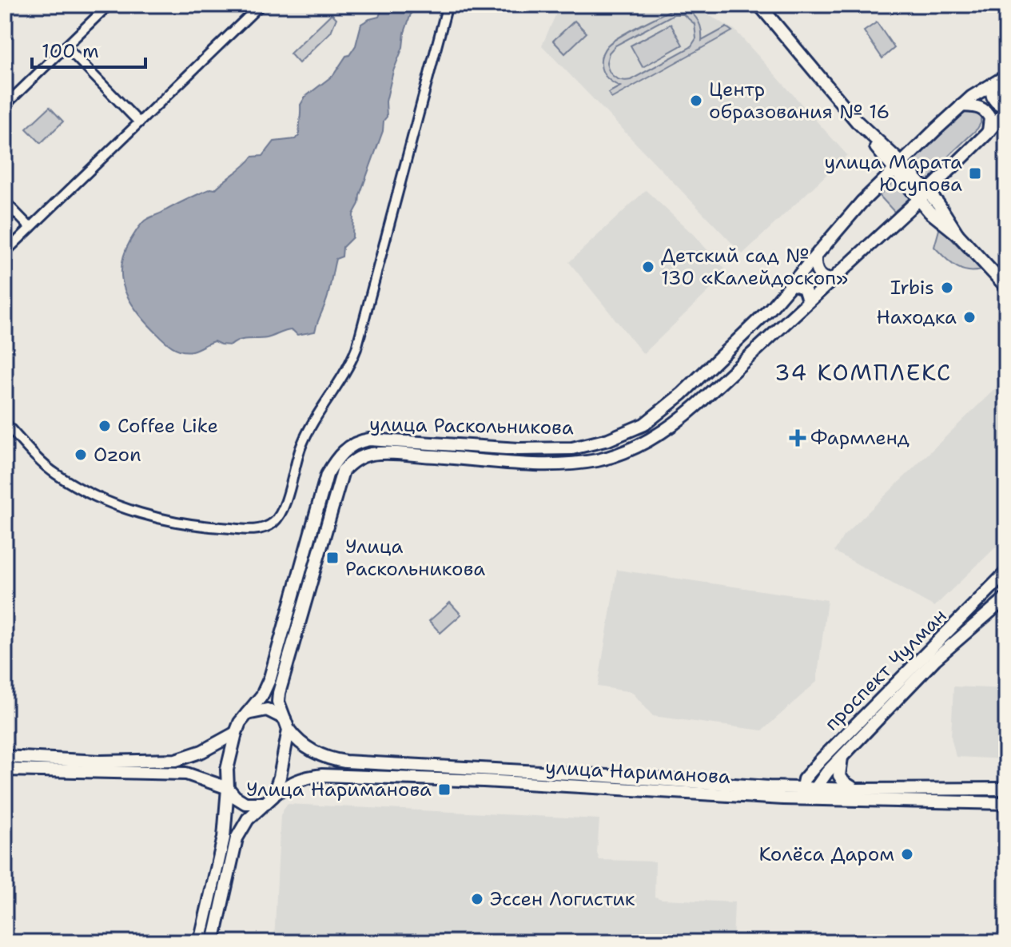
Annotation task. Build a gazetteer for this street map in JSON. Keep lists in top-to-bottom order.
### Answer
{
  "streets": {
    "main road": ["улица Раскольникова", "проспект Чулман", "улица Нариманова"]
  },
  "crossings": [
    ["улица Раскольникова", "улица Нариманова"],
    ["проспект Чулман", "улица Нариманова"]
  ],
  "districts": ["34 КОМПЛЕКС"],
  "places": {
    "other": [
      "Центр образования № 16",
      "Детский сад № 130 «Калейдоскоп»",
      "Irbis",
      "Находка",
      "Coffee Like",
      "Ozon",
      "Колёса Даром",
      "Эссен Логистик"
    ],
    "transit": ["улица Марата Юсупова", "Улица Раскольникова", "Улица Нариманова"],
    "health": ["Фармленд"]
  },
  "scale_bar": "100 m"
}
